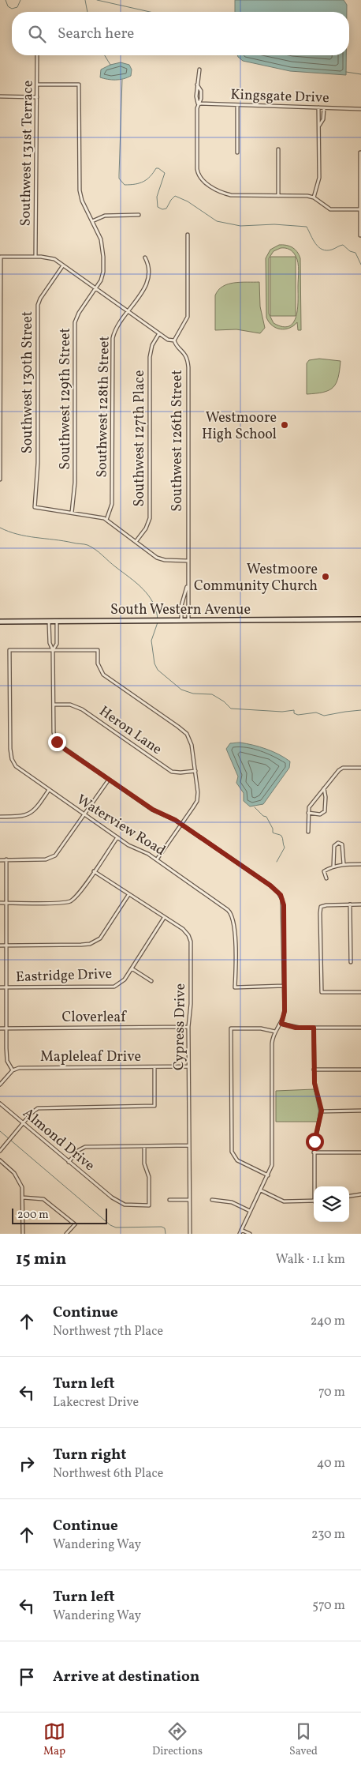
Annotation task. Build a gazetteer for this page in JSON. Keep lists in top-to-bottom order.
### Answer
{
  "streets": {
    "main road": ["South Western Avenue"],
    "street": [
      "Kingsgate Drive",
      "Southwest 131st Terrace",
      "Southwest 130th Street",
      "Southwest 129th Street",
      "Southwest 128th Street",
      "Southwest 127th Place",
      "Southwest 126th Street",
      "Heron Lane",
      "Waterview Road",
      "Eastridge Drive",
      "Cloverleaf",
      "Cypress Drive",
      "Mapleleaf Drive",
      "Almond Drive"
    ]
  },
  "crossings": [
    ["Southwest 131st Terrace", "Southwest 129th Street"],
    ["Southwest 130th Street", "Southwest 129th Street"],
    ["Southwest 126th Street", "South Western Avenue"],
    ["Eastridge Drive", "Cypress Drive"],
    ["Cloverleaf", "Cypress Drive"],
    ["Cypress Drive", "Mapleleaf Drive"]
  ],
  "places": ["Westmoore High School", "Westmoore Community Church"],
  "scale_bar": "200 m",
  "page": {
    "search": "Search here",
    "scale": "200 m",
    "heading": ["15 min", "Walk · 1.1 km"],
    "list": [
      ["Continue", "Northwest 7th Place", "240 m"],
      ["Turn left", "Lakecrest Drive", "70 m"],
      ["Turn right", "Northwest 6th Place", "40 m"],
      ["Continue", "Wandering Way", "230 m"],
      ["Turn left", "Wandering Way", "570 m"],
      "Arrive at destination"
    ],
    "nav": ["Map", "Directions", "Saved"]
  }
}
